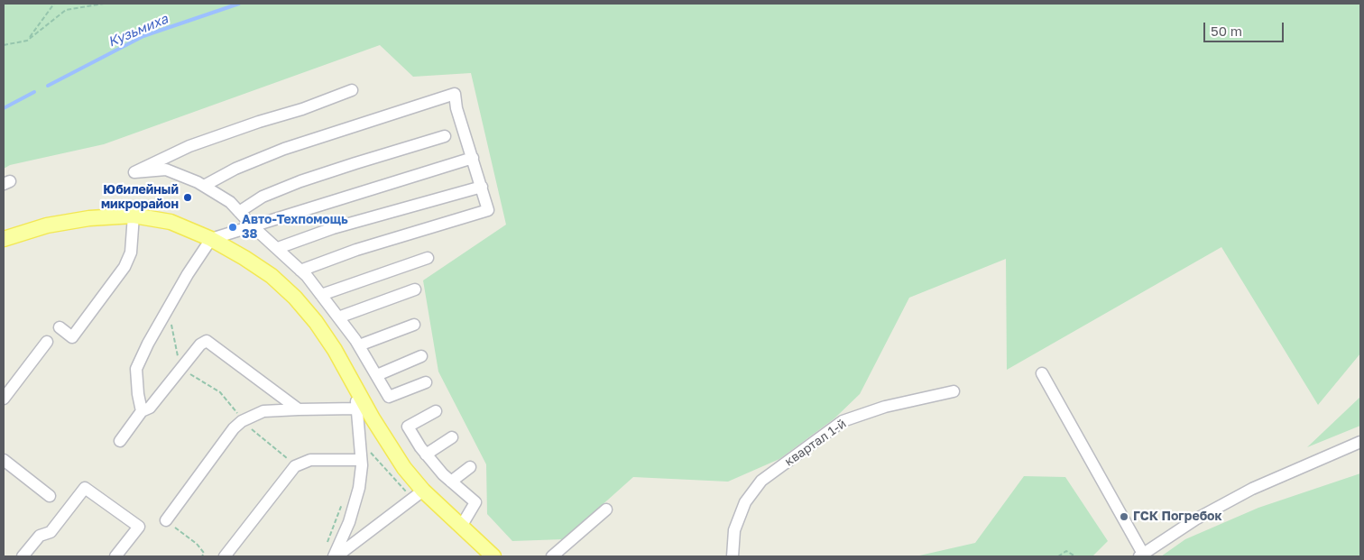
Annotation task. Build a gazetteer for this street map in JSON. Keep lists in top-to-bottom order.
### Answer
{
  "streets": {
    "street": ["квартал 1-й"]
  },
  "water": ["Кузьмиха"],
  "places": ["Юбилейный микрорайон", "Авто-Техпомощь 38", "ГСК Погребок"],
  "scale_bar": "50 m"
}
